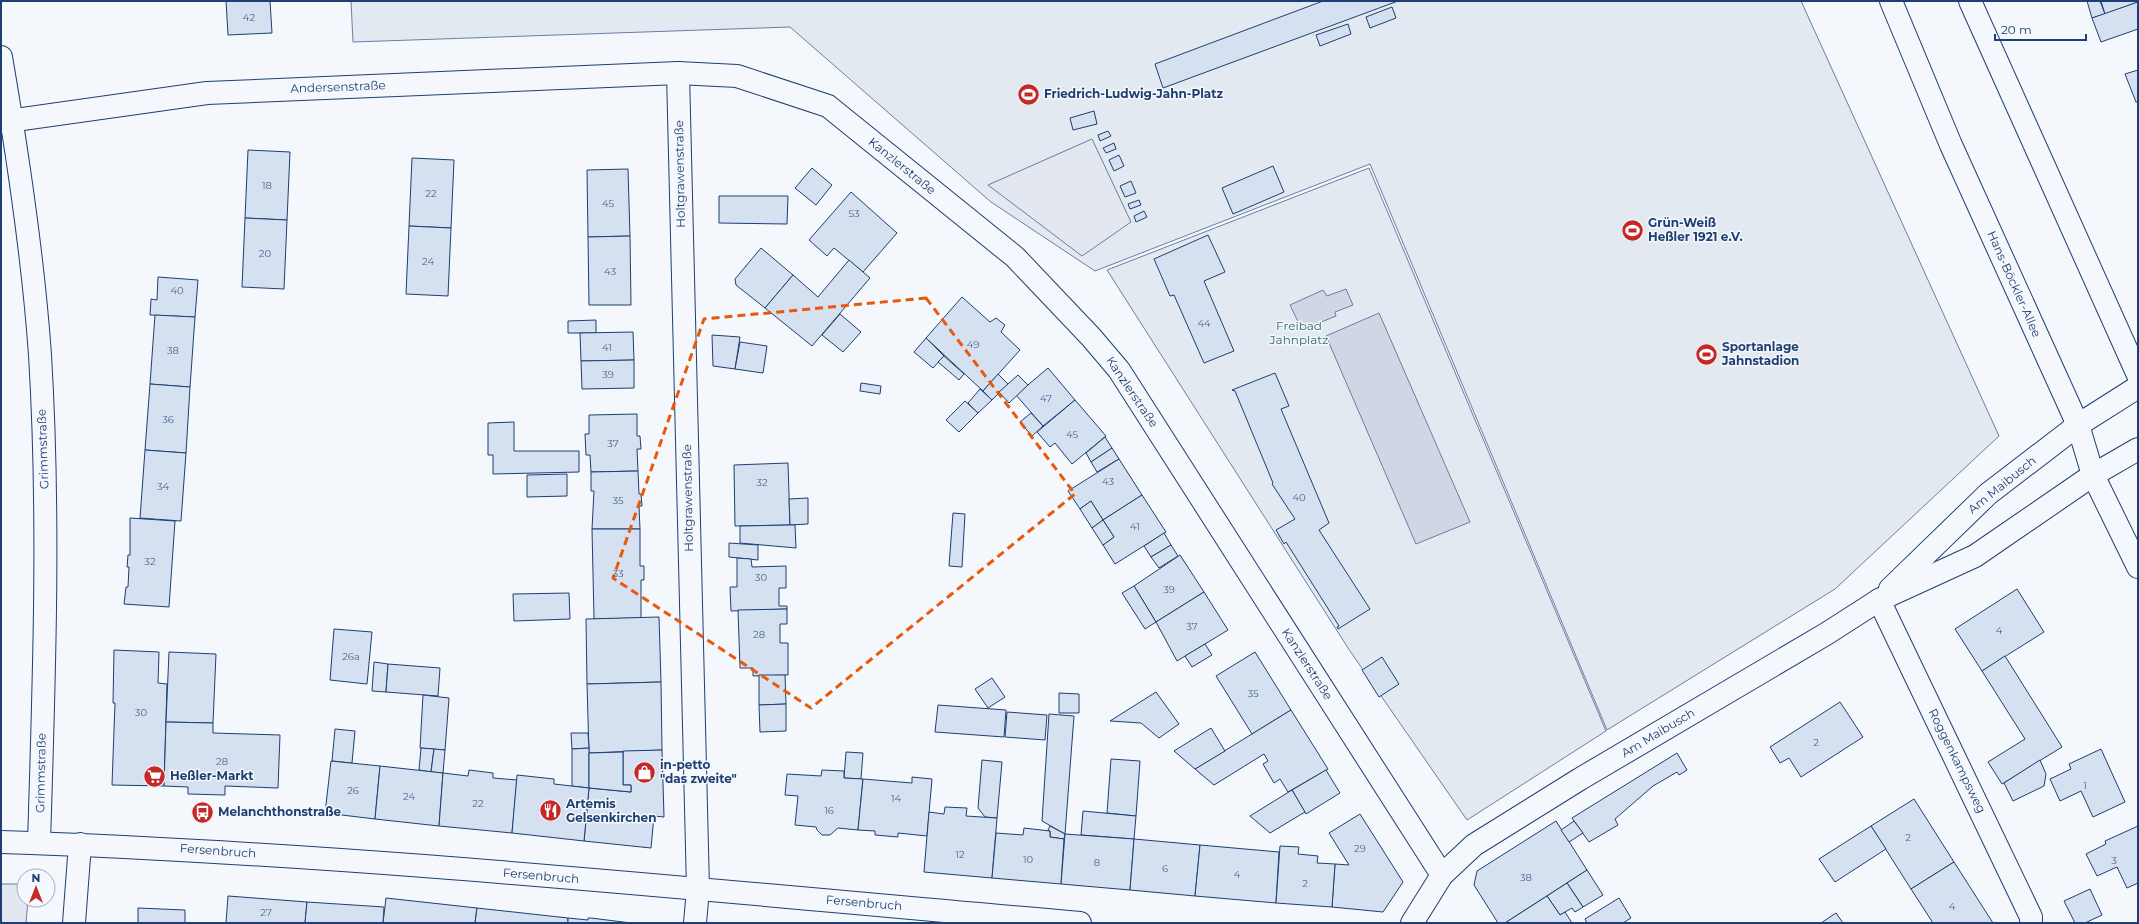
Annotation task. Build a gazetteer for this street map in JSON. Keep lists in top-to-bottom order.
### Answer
{
  "streets": {
    "street": [
      "Andersenstraße",
      "Kanzlerstraße",
      "Holtgrawenstraße",
      "Hans-Böckler-Allee",
      "Grimmstraße",
      "Am Maibusch",
      "Roggenkampsweg",
      "Fersenbruch"
    ]
  },
  "crossings": [
    ["Andersenstraße", "Kanzlerstraße"],
    ["Andersenstraße", "Holtgrawenstraße"],
    ["Andersenstraße", "Grimmstraße"],
    ["Kanzlerstraße", "Holtgrawenstraße"],
    ["Kanzlerstraße", "Am Maibusch"],
    ["Holtgrawenstraße", "Fersenbruch"],
    ["Hans-Böckler-Allee", "Am Maibusch"],
    ["Grimmstraße", "Fersenbruch"],
    ["Am Maibusch", "Roggenkampsweg"]
  ],
  "parks": ["Freibad Jahnplatz"],
  "places": {
    "sports": ["Friedrich-Ludwig-Jahn-Platz", "Grün-Weiß Heßler 1921 e.V.", "Sportanlage Jahnstadion"],
    "shop": ["in-petto \"das zweite\""],
    "supermarket": ["Heßler-Markt"],
    "restaurant": ["Artemis Gelsenkirchen"],
    "bus stop": ["Melanchthonstraße"]
  },
  "house_numbers": [
    "42",
    "18",
    "22",
    "45",
    "53",
    "20",
    "24",
    "43",
    "40",
    "44",
    "49",
    "41",
    "38",
    "39",
    "47",
    "36",
    "45",
    "37",
    "43",
    "32",
    "34",
    "40",
    "35",
    "41",
    "32",
    "33",
    "30",
    "39",
    "37",
    "4",
    "28",
    "26a",
    "35",
    "30",
    "2",
    "28",
    "1",
    "26",
    "24",
    "14",
    "22",
    "16",
    "2",
    "29",
    "12",
    "10",
    "3",
    "8",
    "6",
    "4",
    "38",
    "2",
    "4",
    "27"
  ],
  "scale_bar": "20 m",
  "north": "top"
}
